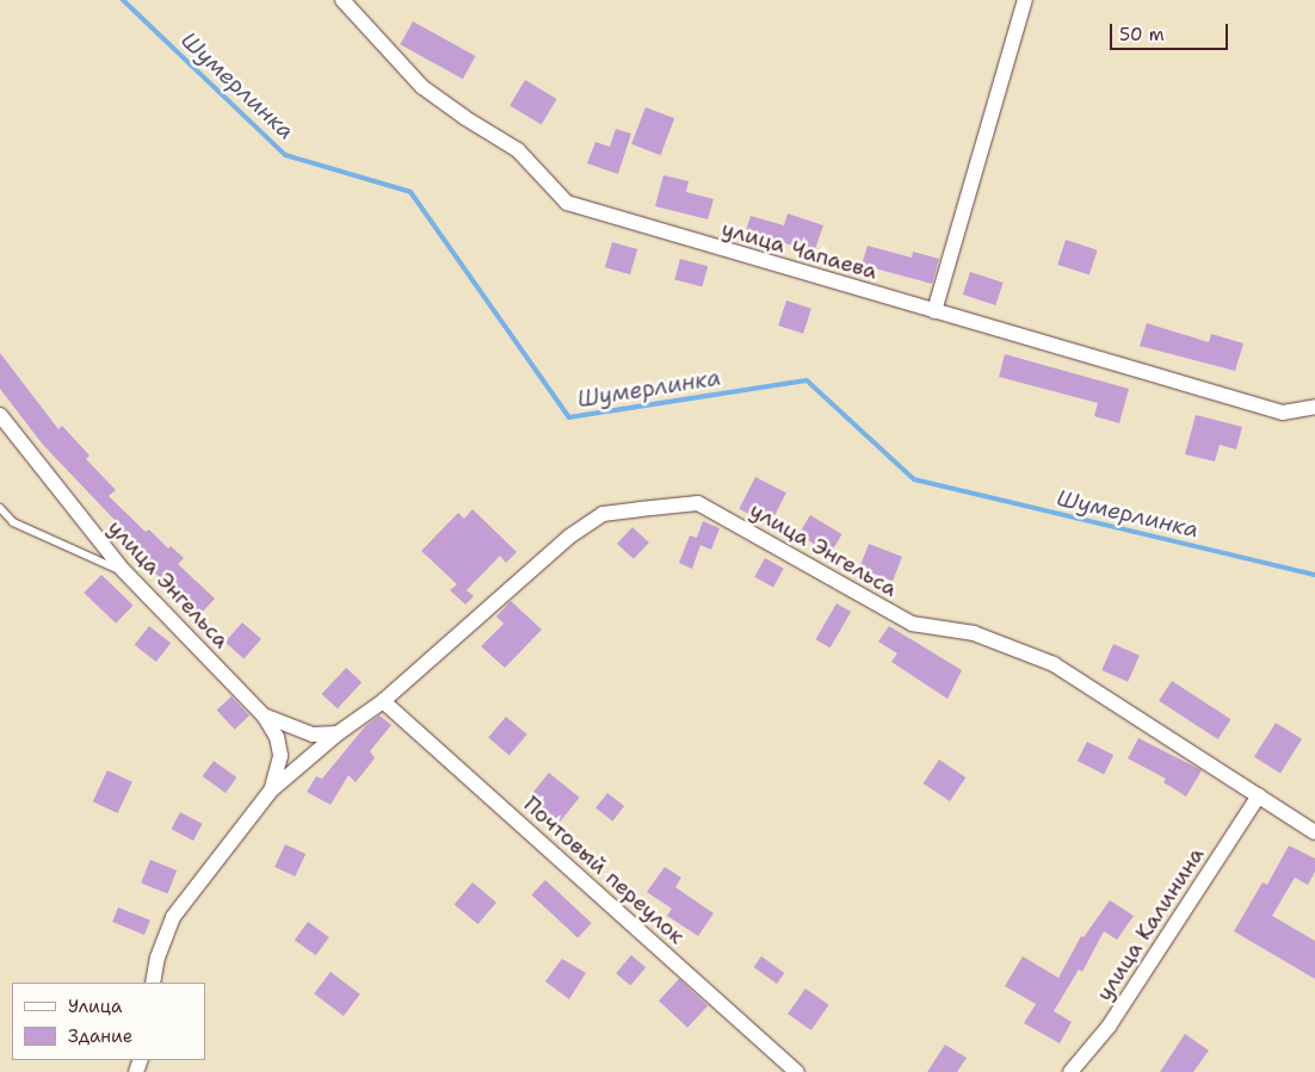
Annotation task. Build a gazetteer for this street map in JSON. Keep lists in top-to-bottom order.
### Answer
{
  "streets": {
    "street": [
      "улица Чапаева",
      "улица Энгельса",
      "Почтовый переулок",
      "улица Калинина"
    ]
  },
  "crossings": [
    ["улица Энгельса", "Почтовый переулок"],
    ["улица Энгельса", "улица Калинина"]
  ],
  "water": ["Шумерлинка"],
  "legend": ["Улица", "Здание"],
  "scale_bar": "50 m"
}
